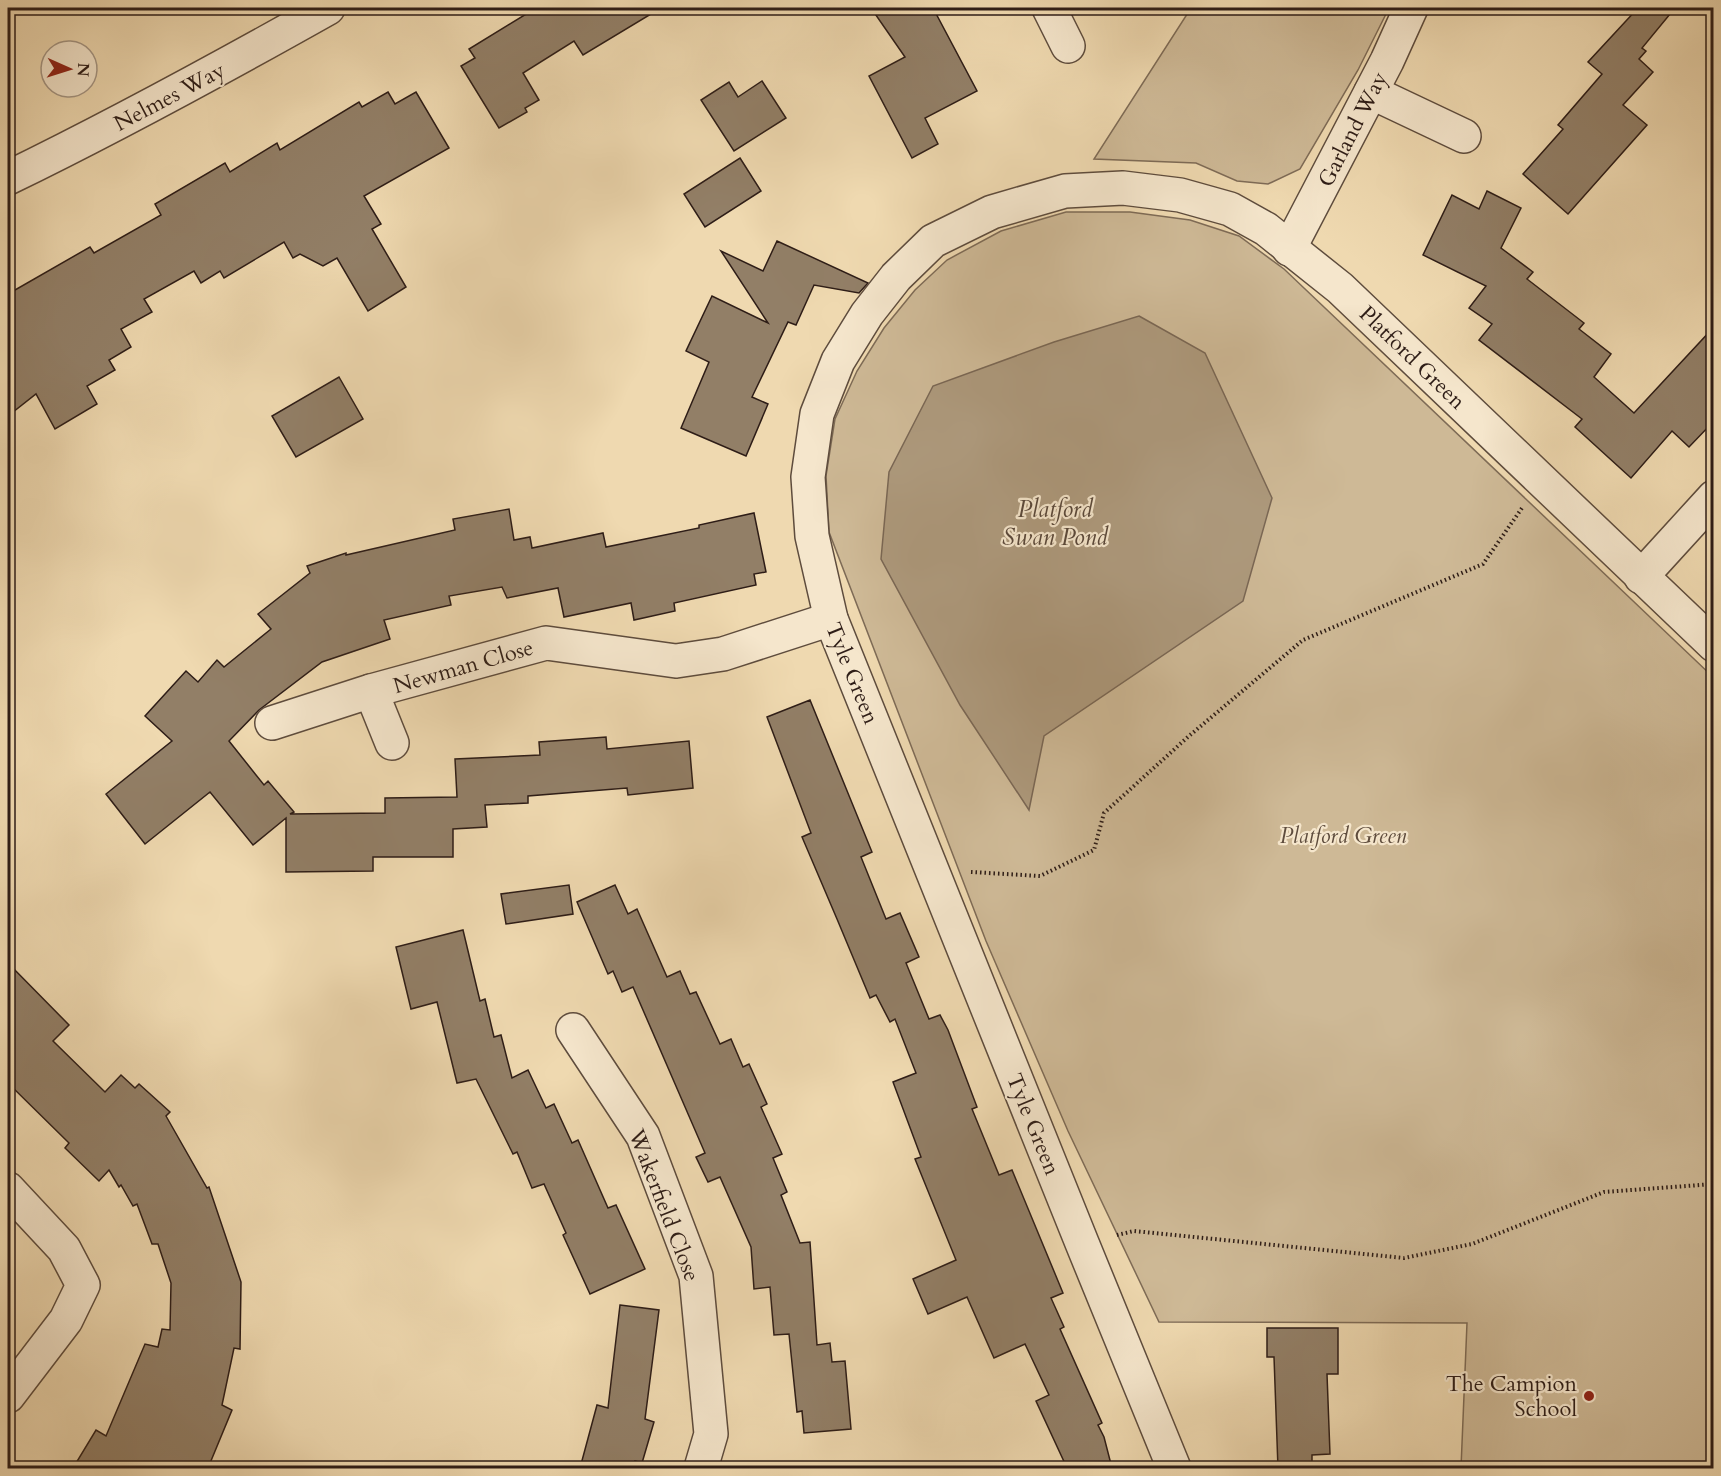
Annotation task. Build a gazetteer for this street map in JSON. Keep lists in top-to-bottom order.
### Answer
{
  "streets": {
    "street": [
      "Nelmes Way",
      "Garland Way",
      "Platford Green",
      "Newman Close",
      "Tyle Green",
      "Wakerfield Close"
    ]
  },
  "crossings": [
    ["Garland Way", "Platford Green"],
    ["Garland Way", "Tyle Green"],
    ["Platford Green", "Tyle Green"],
    ["Newman Close", "Tyle Green"]
  ],
  "water": ["Platford Swan Pond"],
  "parks": ["Platford Green"],
  "places": ["The Campion School"],
  "north": "right"
}
